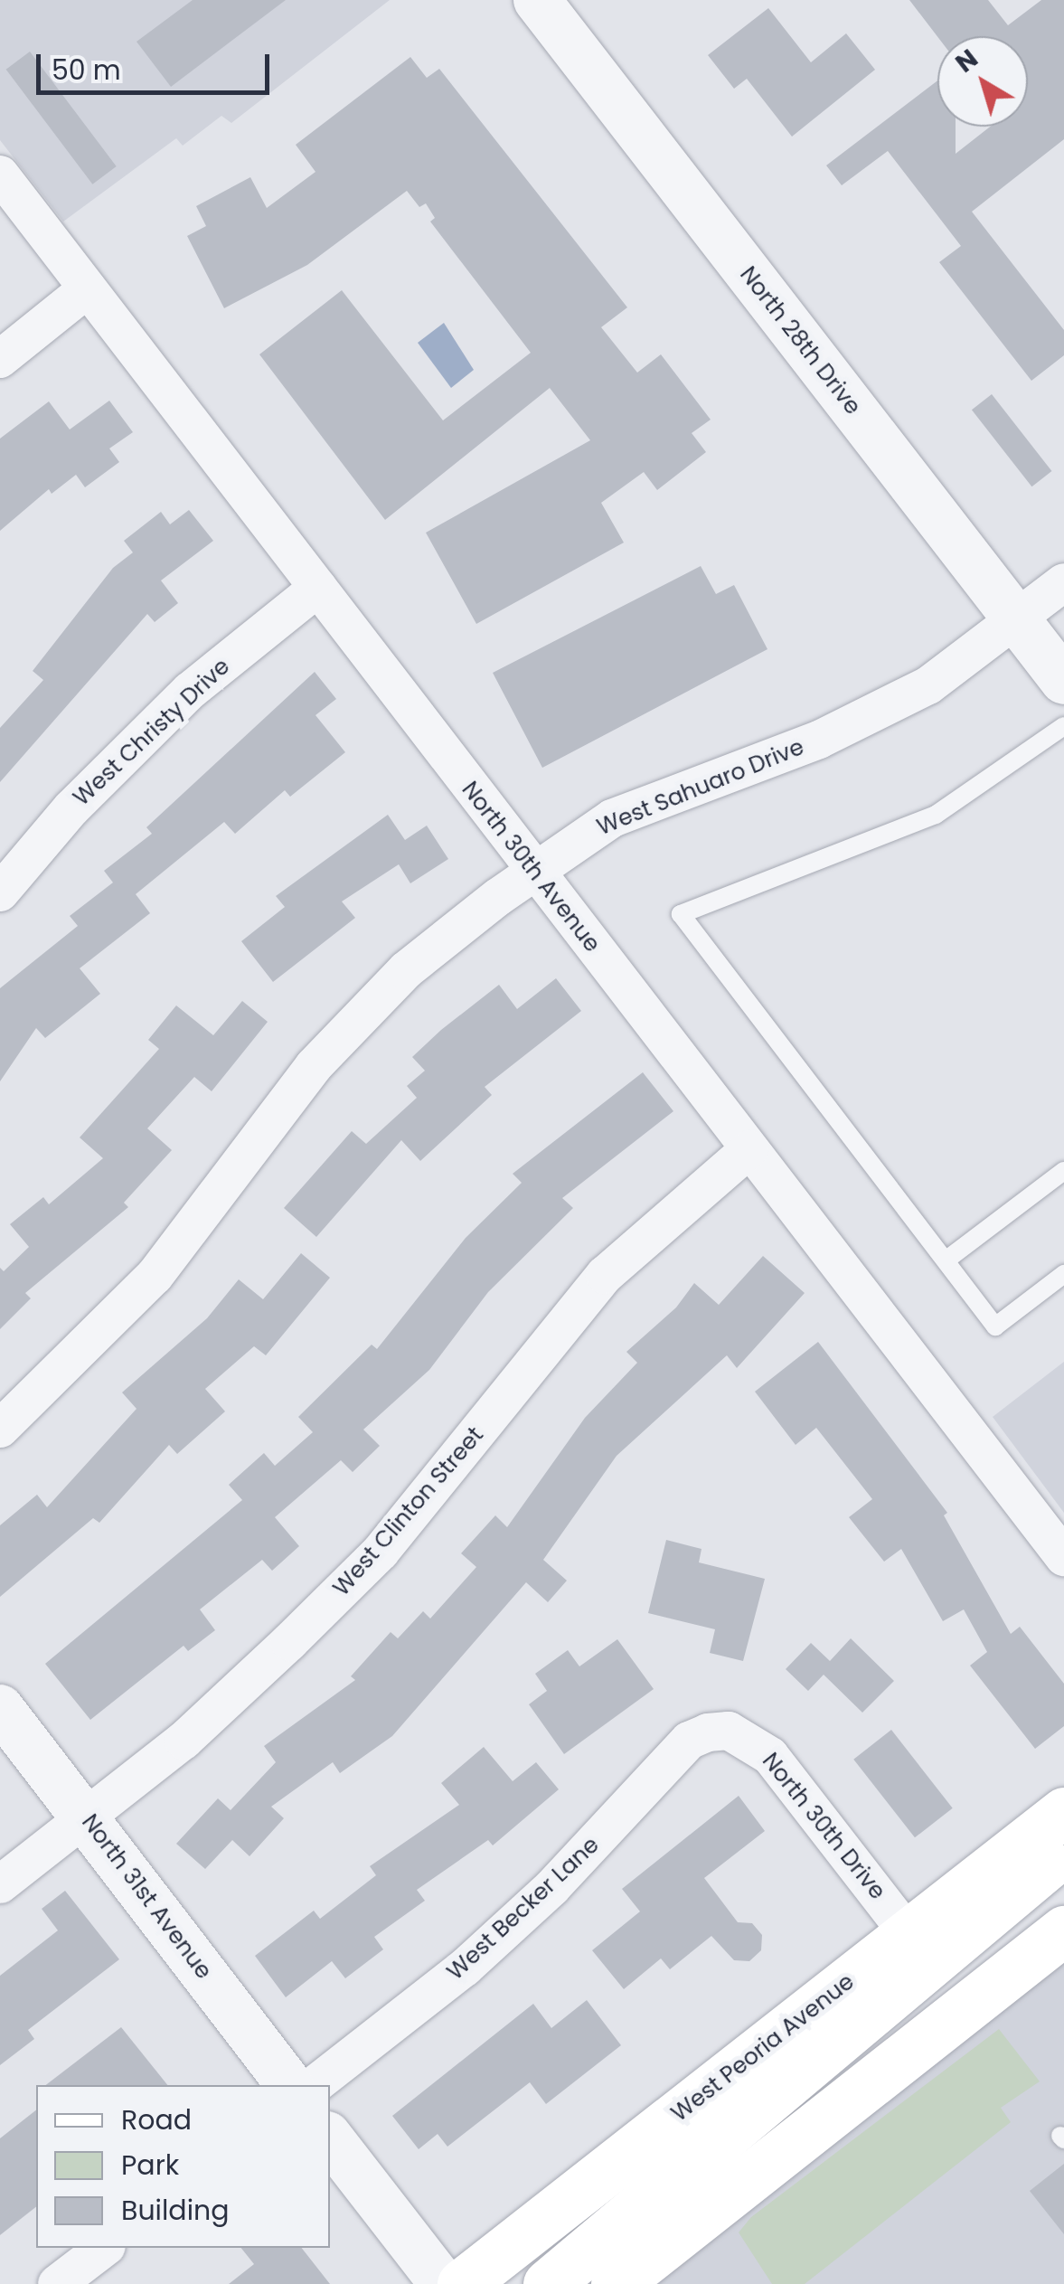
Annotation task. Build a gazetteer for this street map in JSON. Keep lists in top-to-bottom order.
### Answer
{
  "streets": {
    "main road": ["West Peoria Avenue"],
    "street": [
      "North 28th Drive",
      "West Christy Drive",
      "West Sahuaro Drive",
      "North 30th Avenue",
      "West Clinton Street",
      "North 30th Drive",
      "North 31st Avenue",
      "West Becker Lane"
    ]
  },
  "crossings": [
    ["North 28th Drive", "West Sahuaro Drive"],
    ["West Christy Drive", "North 30th Avenue"],
    ["West Sahuaro Drive", "North 30th Avenue"],
    ["North 30th Avenue", "West Clinton Street"],
    ["West Clinton Street", "North 31st Avenue"],
    ["North 30th Drive", "West Becker Lane"],
    ["North 30th Drive", "West Peoria Avenue"]
  ],
  "legend": ["Road", "Park", "Building"],
  "scale_bar": "50 m",
  "north": "top left"
}
